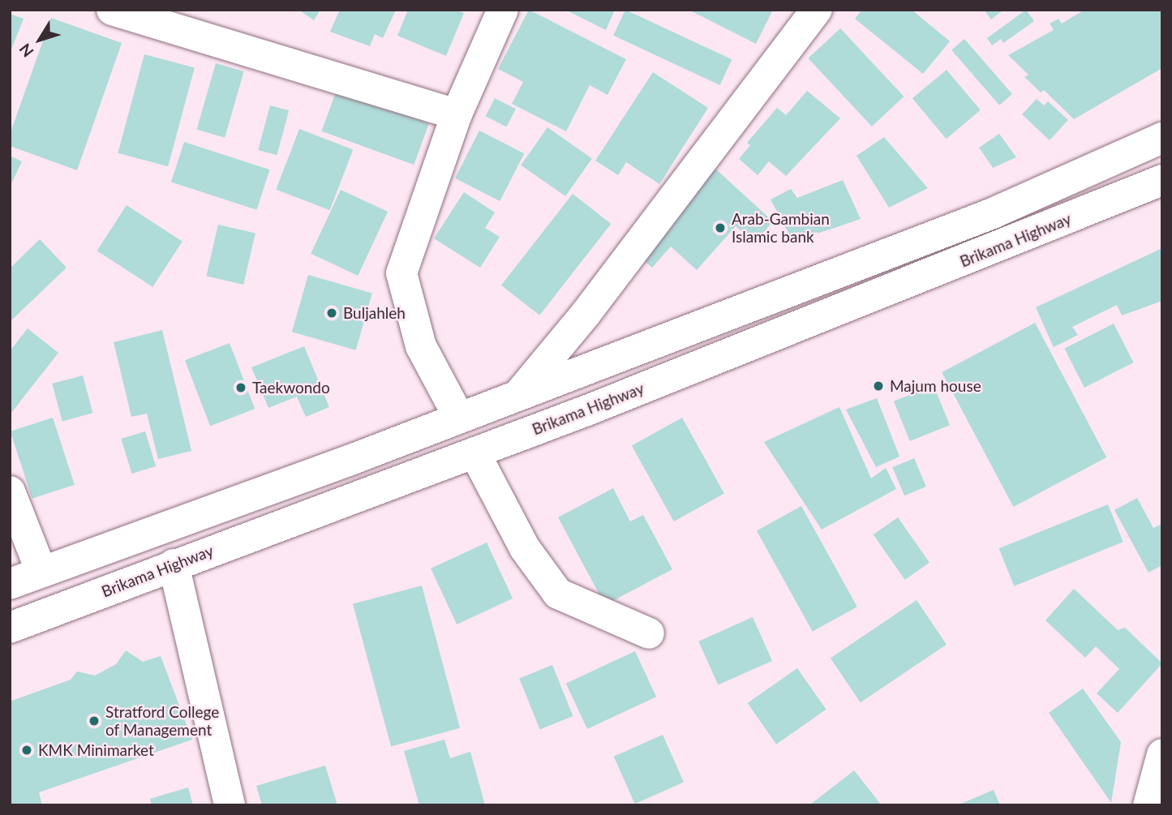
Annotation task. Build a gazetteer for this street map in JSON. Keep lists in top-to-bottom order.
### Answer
{
  "streets": {
    "main road": ["Brikama Highway"]
  },
  "places": [
    "Arab-Gambian Islamic bank",
    "Buljahleh",
    "Majum house",
    "Taekwondo",
    "Stratford College of Management",
    "KMK Minimarket"
  ],
  "north": "bottom left"
}
